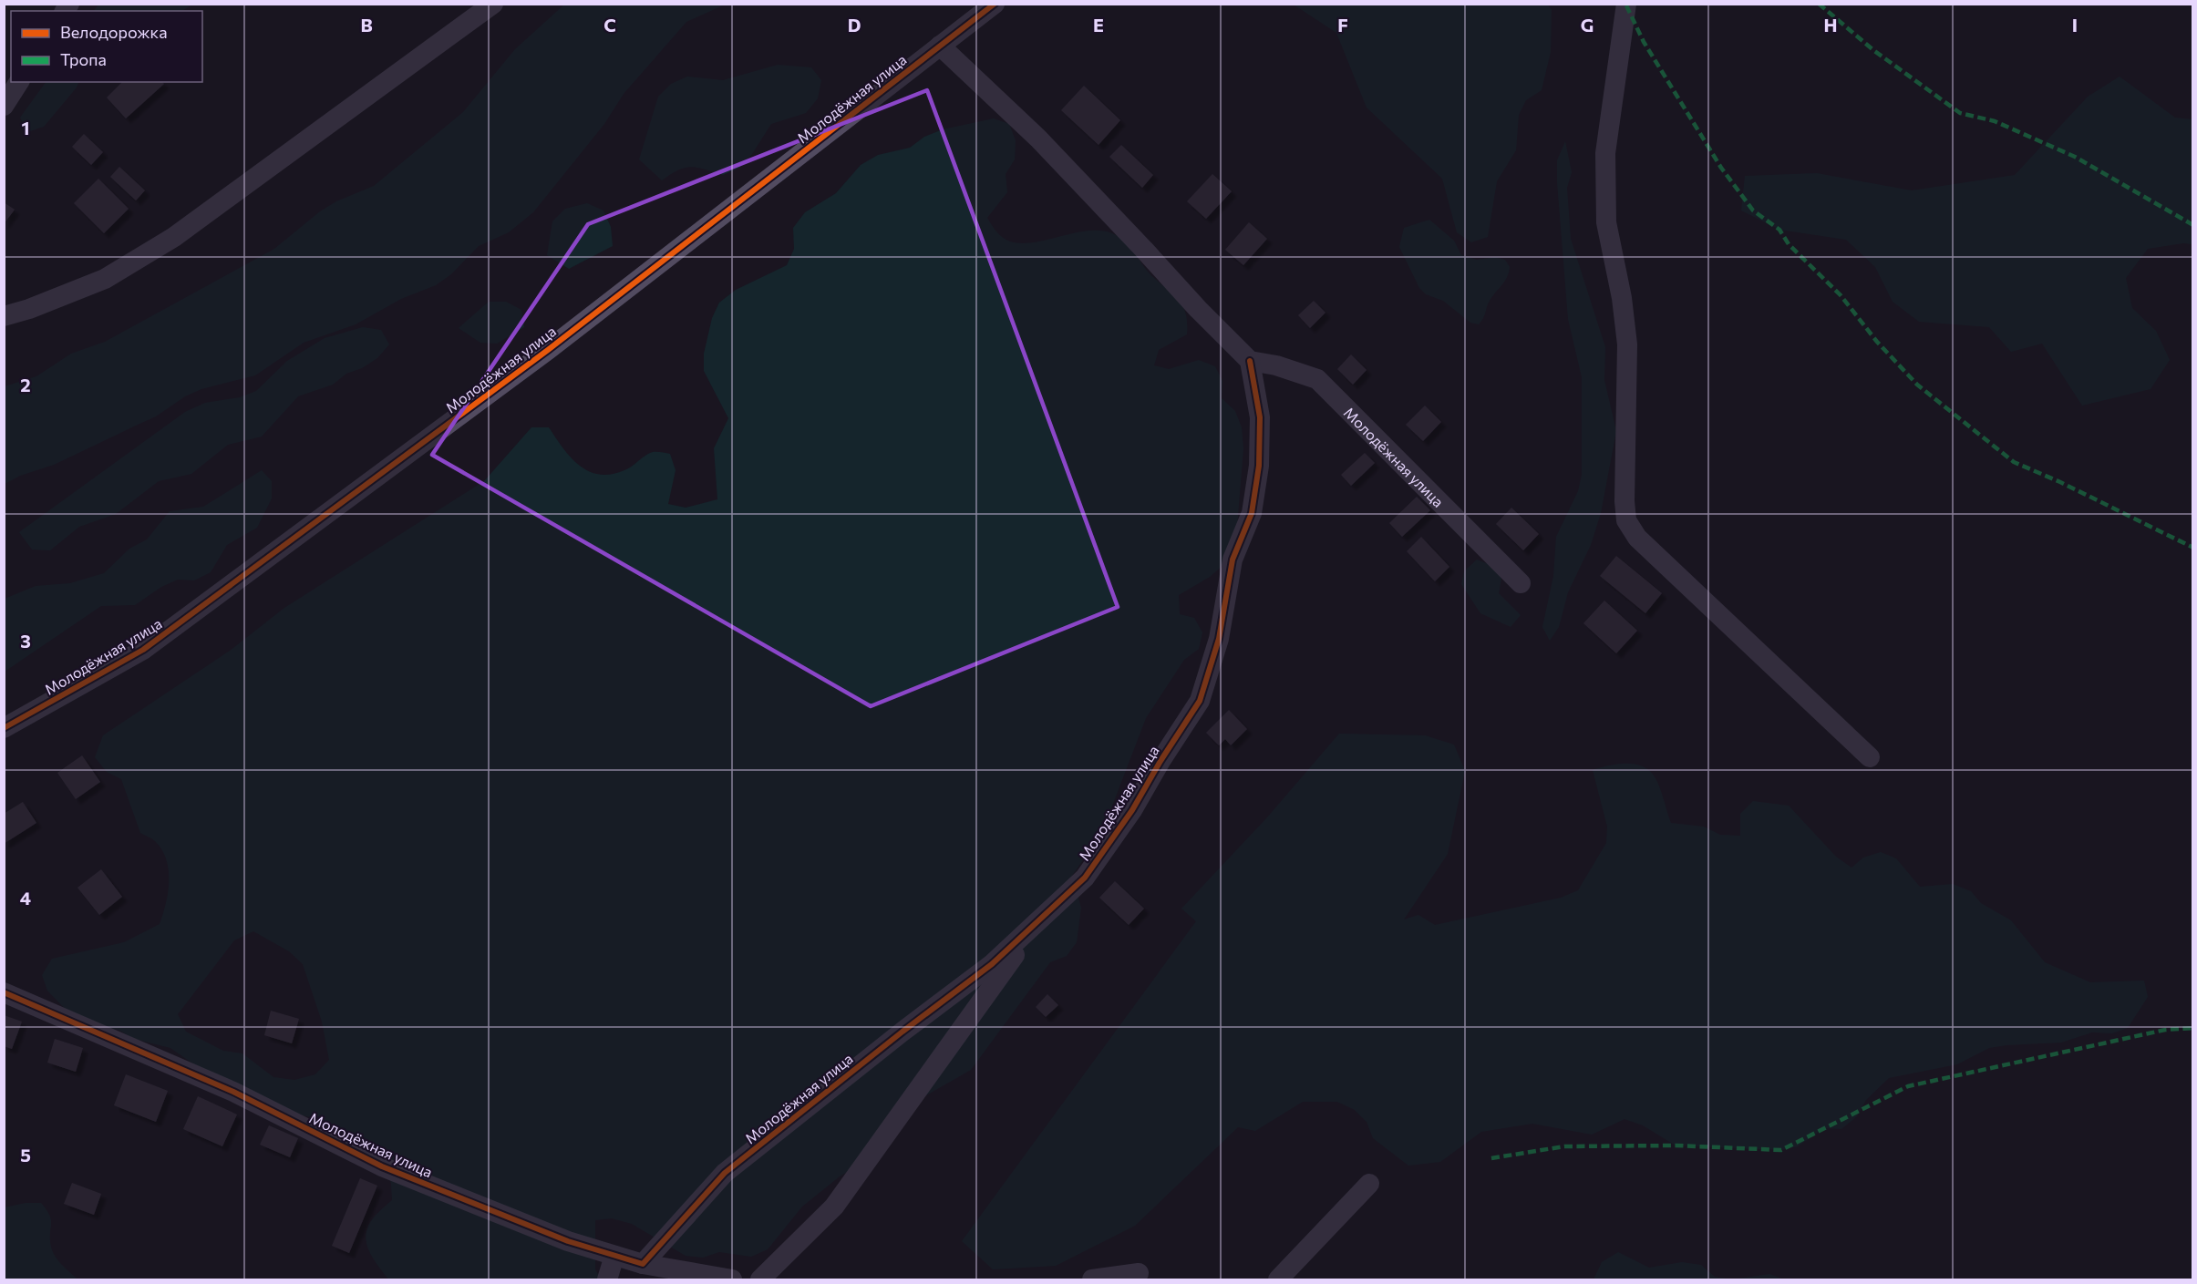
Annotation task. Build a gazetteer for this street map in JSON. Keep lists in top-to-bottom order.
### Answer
{
  "streets": {
    "street": ["Молодёжная улица"]
  },
  "legend": ["Велодорожка", "Тропа"],
  "grid": {
    "columns": [
      "B",
      "C",
      "D",
      "E",
      "F",
      "G",
      "H",
      "I"
    ],
    "rows": [
      "1",
      "2",
      "3",
      "4",
      "5"
    ]
  }
}
